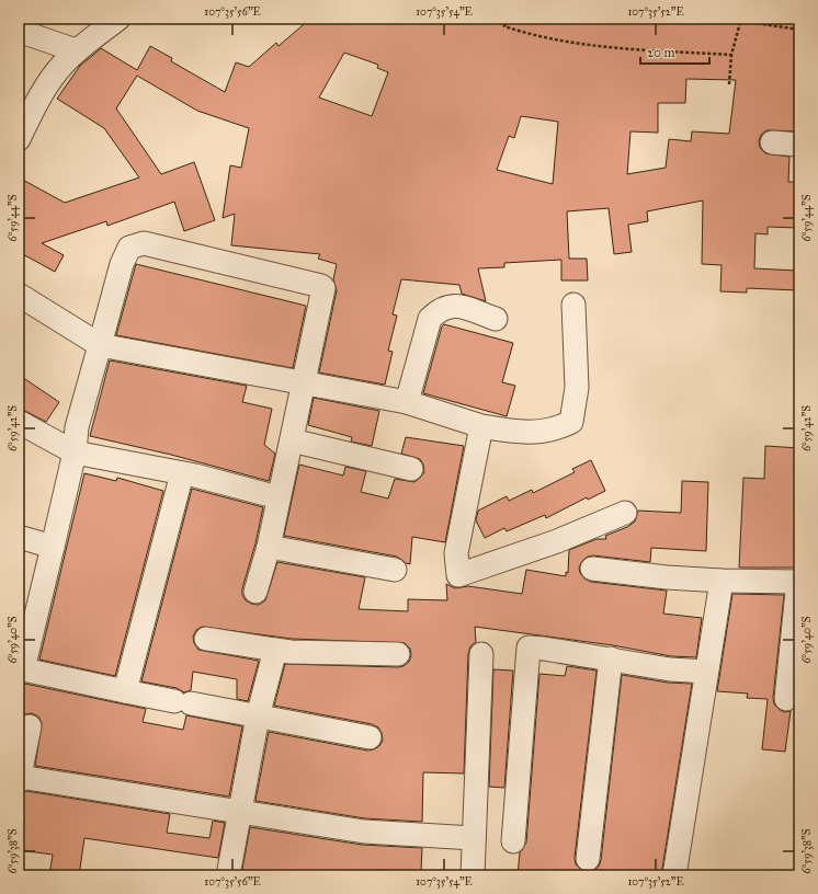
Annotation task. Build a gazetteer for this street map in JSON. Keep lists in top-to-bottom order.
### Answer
{
  "scale_bar": "20 m",
  "coordinates": [
    "107°35'56\"E",
    "107°35'54\"E",
    "107°35'52\"E",
    "6°59'44\"S",
    "6°59'42\"S",
    "6°59'40\"S",
    "6°59'38\"S"
  ]
}
